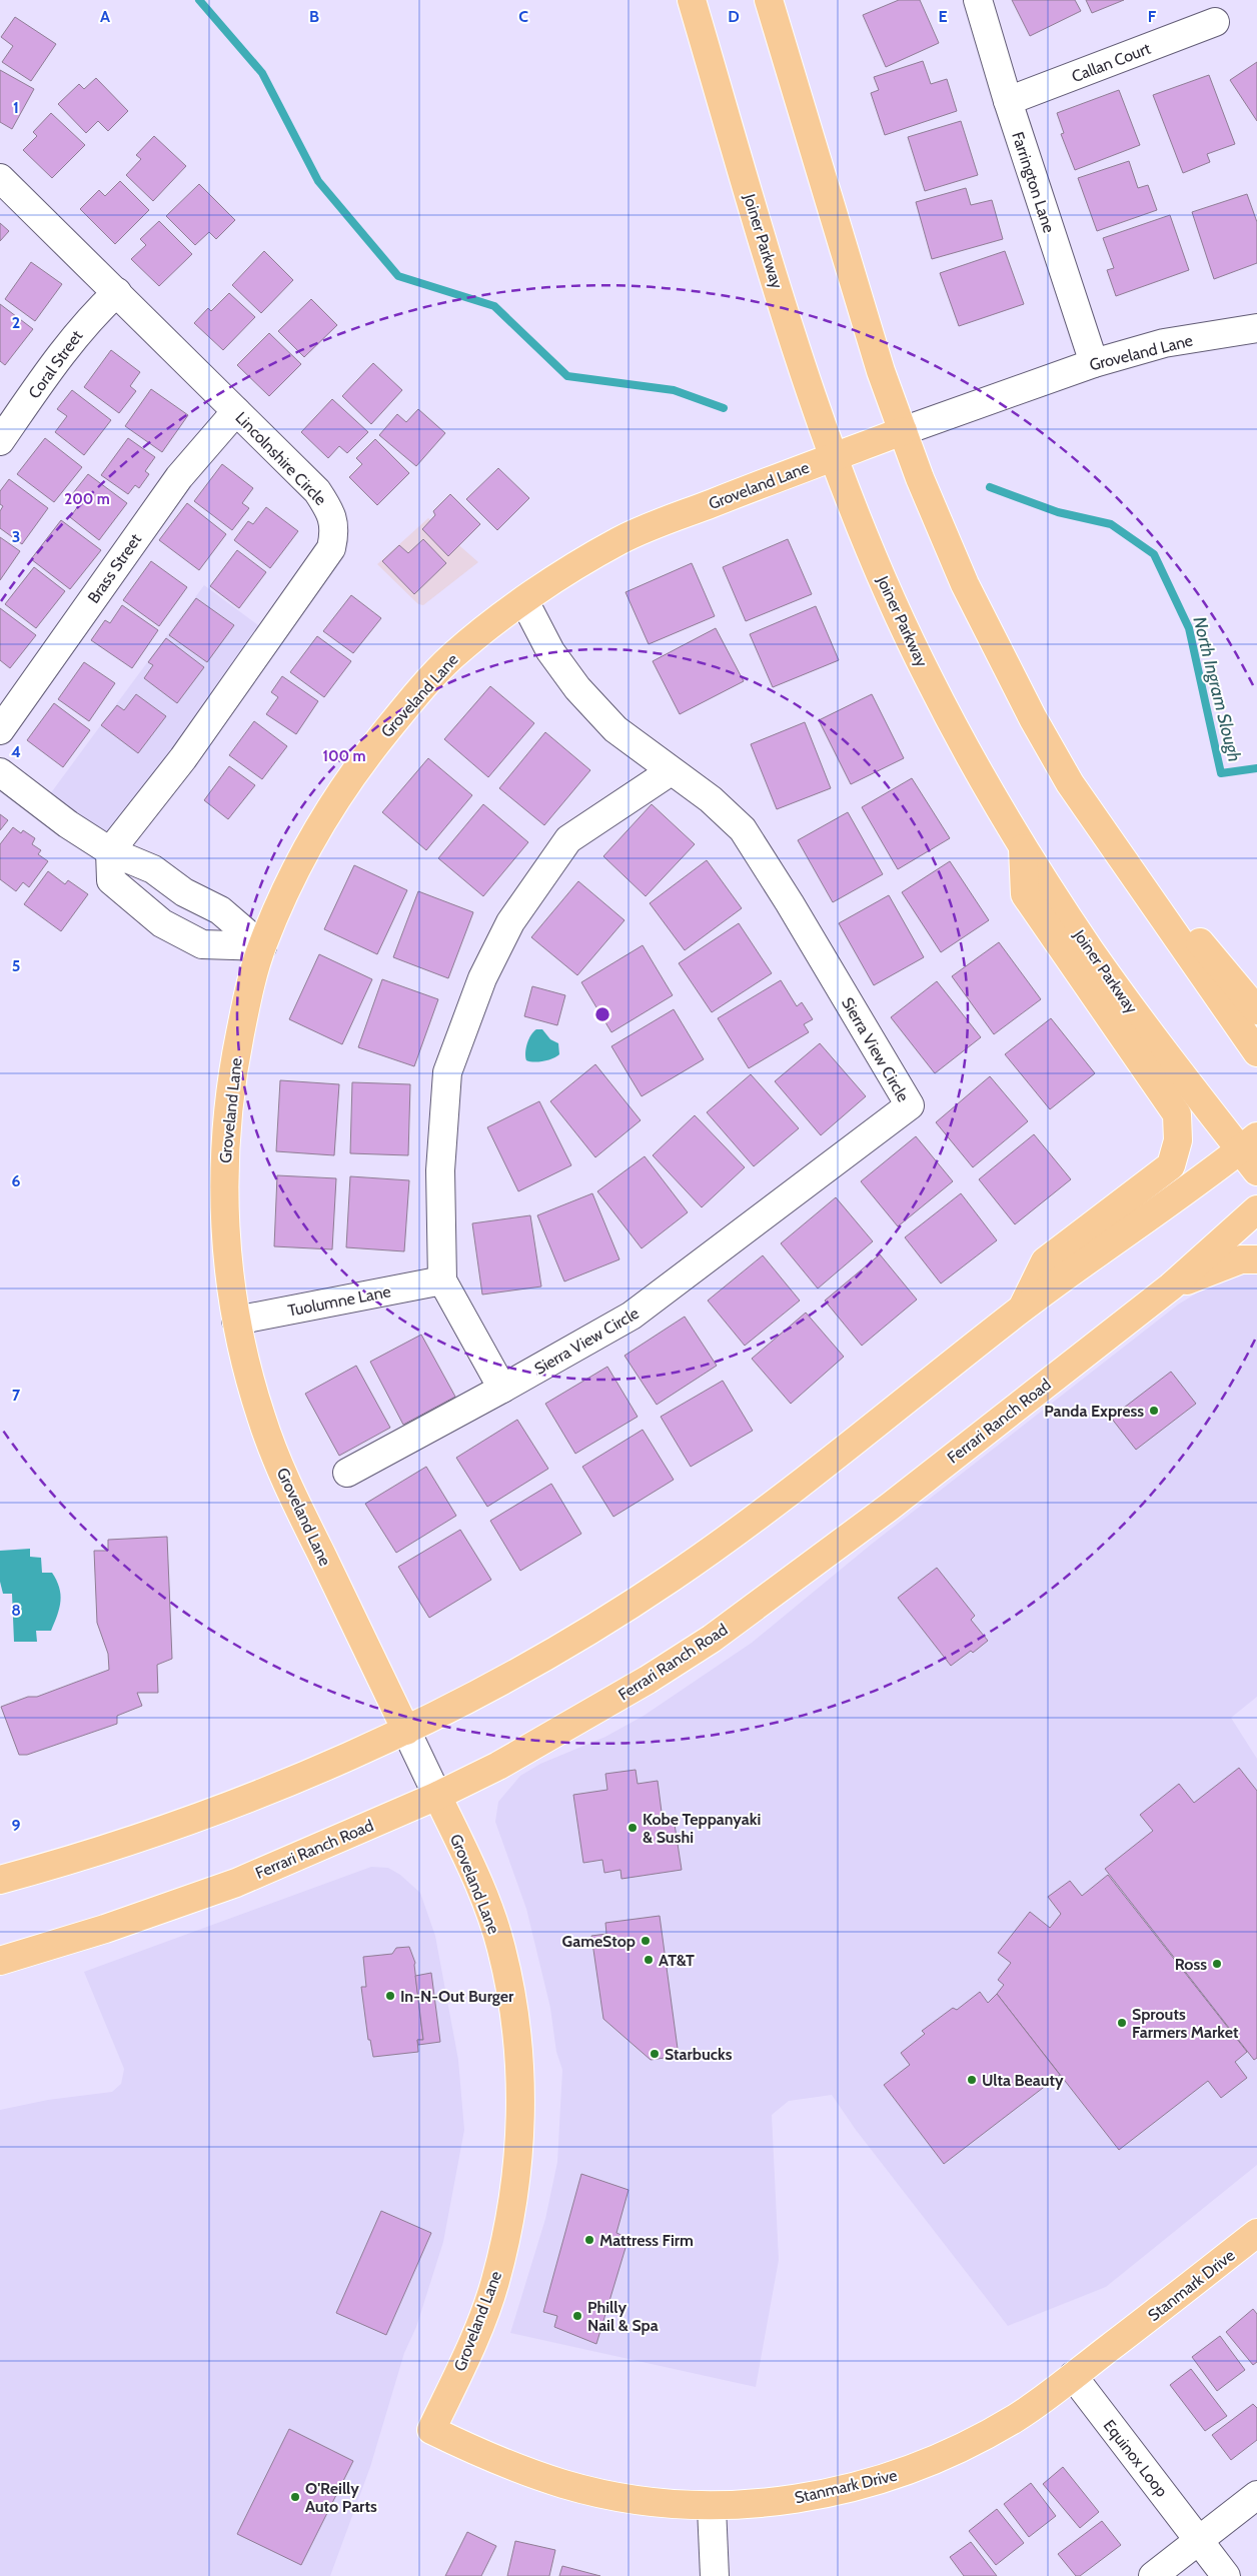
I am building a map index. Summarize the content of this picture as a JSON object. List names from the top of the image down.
{
  "streets": {
    "main road": [
      "Joiner Parkway",
      "Groveland Lane",
      "Ferrari Ranch Road",
      "Stanmark Drive"
    ],
    "street": [
      "Callan Court",
      "Farrington Lane",
      "Coral Street",
      "Lincolnshire Circle",
      "Brass Street",
      "Sierra View Circle",
      "Tuolumne Lane",
      "Equinox Loop"
    ]
  },
  "crossings": [
    ["Callan Court", "Farrington Lane"],
    ["Farrington Lane", "Groveland Lane"],
    ["Joiner Parkway", "Groveland Lane"],
    ["Groveland Lane", "Tuolumne Lane"],
    ["Groveland Lane", "Ferrari Ranch Road"],
    ["Groveland Lane", "Stanmark Drive"],
    ["Coral Street", "Lincolnshire Circle"],
    ["Lincolnshire Circle", "Brass Street"],
    ["Stanmark Drive", "Equinox Loop"]
  ],
  "water": ["North Ingram Slough"],
  "places": [
    "Panda Express",
    "Kobe Teppanyaki & Sushi",
    "GameStop",
    "AT&T",
    "Ross",
    "In-N-Out Burger",
    "Sprouts Farmers Market",
    "Starbucks",
    "Ulta Beauty",
    "Mattress Firm",
    "Philly Nail & Spa",
    "O'Reilly Auto Parts"
  ],
  "grid": {
    "columns": [
      "A",
      "B",
      "C",
      "D",
      "E",
      "F"
    ],
    "rows": [
      "1",
      "2",
      "3",
      "4",
      "5",
      "6",
      "7",
      "8",
      "9"
    ]
  },
  "rings": ["200 m", "100 m"]
}
